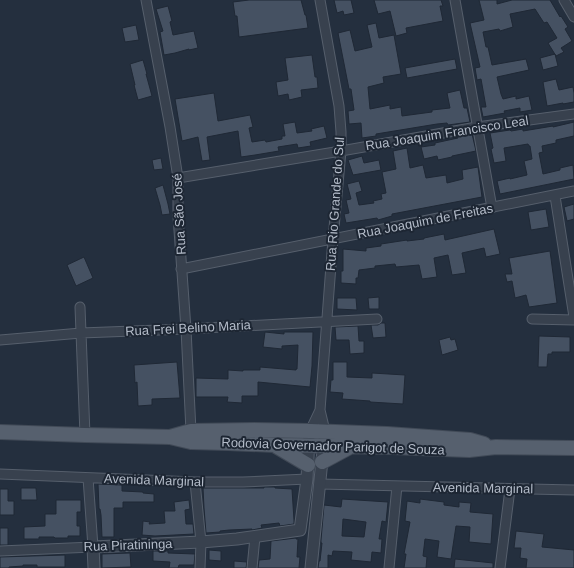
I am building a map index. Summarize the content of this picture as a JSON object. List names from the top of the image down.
{
  "streets": {
    "main road": ["Rodovia Governador Parigot de Souza"],
    "street": [
      "Rua Joaquim Francisco Leal",
      "Rua Rio Grande do Sul",
      "Rua São José",
      "Rua Joaquim de Freitas",
      "Rua Frei Belino Maria",
      "Avenida Marginal",
      "Rua Piratininga"
    ]
  },
  "crossings": [
    ["Rua Joaquim Francisco Leal", "Rua Rio Grande do Sul"],
    ["Rua Joaquim Francisco Leal", "Rua São José"],
    ["Rua Rio Grande do Sul", "Rua Joaquim de Freitas"],
    ["Rua Rio Grande do Sul", "Rua Frei Belino Maria"],
    ["Rua Rio Grande do Sul", "Rodovia Governador Parigot de Souza"],
    ["Rua Rio Grande do Sul", "Avenida Marginal"],
    ["Rua São José", "Rua Joaquim de Freitas"],
    ["Rua São José", "Rua Frei Belino Maria"],
    ["Rua São José", "Rodovia Governador Parigot de Souza"],
    ["Avenida Marginal", "Rua Piratininga"]
  ]
}
